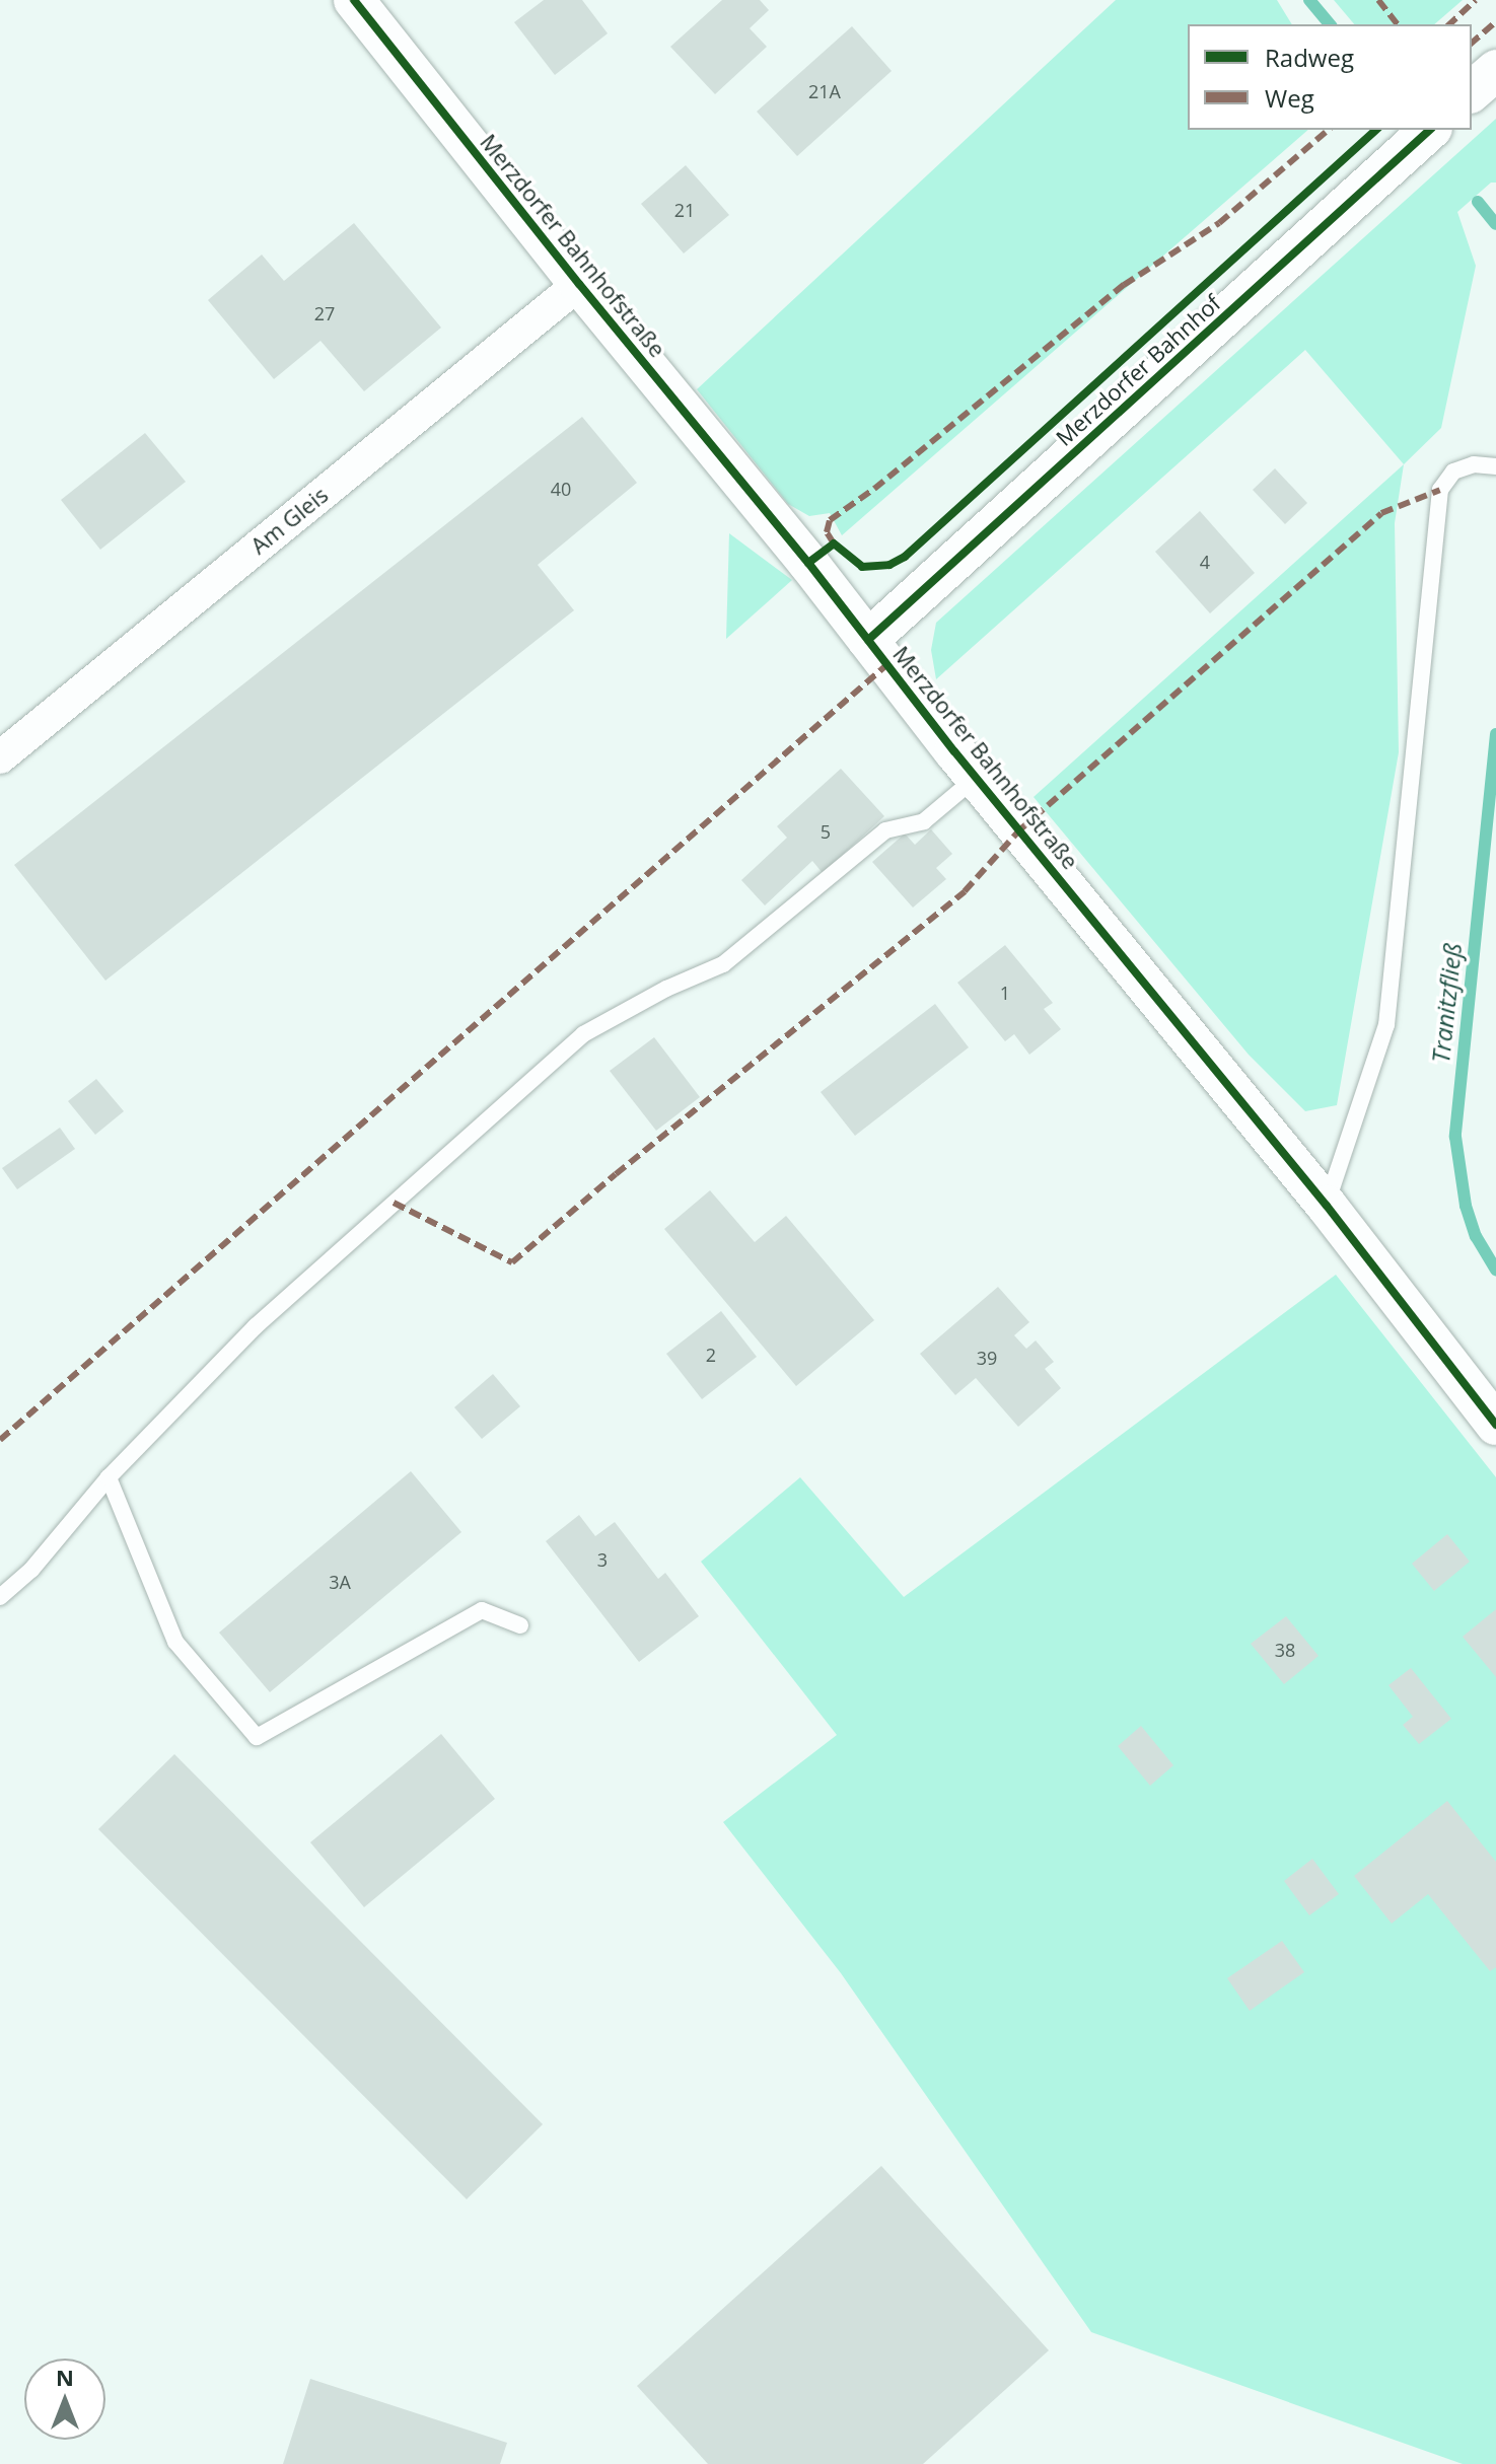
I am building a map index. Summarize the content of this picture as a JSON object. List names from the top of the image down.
{
  "streets": {
    "street": ["Merzdorfer Bahnhofstraße", "Merzdorfer Bahnhof", "Am Gleis"]
  },
  "crossings": [
    ["Merzdorfer Bahnhofstraße", "Merzdorfer Bahnhof"],
    ["Merzdorfer Bahnhofstraße", "Am Gleis"]
  ],
  "water": ["Tranitzfließ"],
  "house_numbers": [
    "21A",
    "21",
    "27",
    "40",
    "4",
    "5",
    "1",
    "2",
    "39",
    "3",
    "3A",
    "38"
  ],
  "legend": ["Radweg", "Weg"],
  "north": "top"
}
